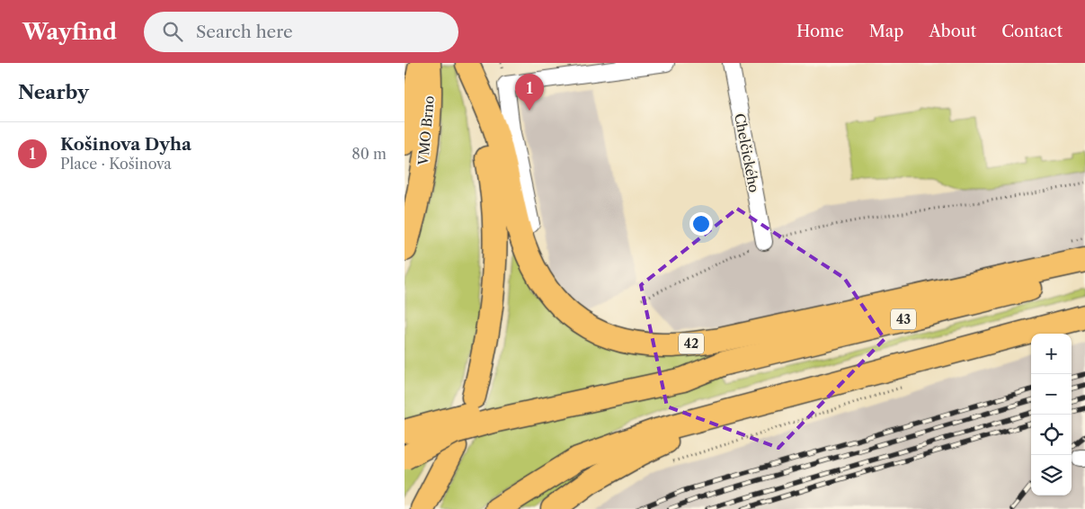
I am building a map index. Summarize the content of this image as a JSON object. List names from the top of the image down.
{
  "streets": {
    "highway": ["VMO Brno", "43", "42"],
    "street": ["Chelčického"]
  },
  "crossings": [
    ["43", "42"]
  ],
  "page": {
    "header": "Wayfind",
    "search": "Search here",
    "nav": [
      "Home",
      "Map",
      "About",
      "Contact"
    ],
    "heading": "Nearby",
    "pins": "1",
    "list": [
      {
        "mark": "1",
        "name": "Košinova Dyha",
        "note": "Place · Košinova",
        "value": "80 m"
      }
    ],
    "map_buttons": ["+", "−"]
  }
}
